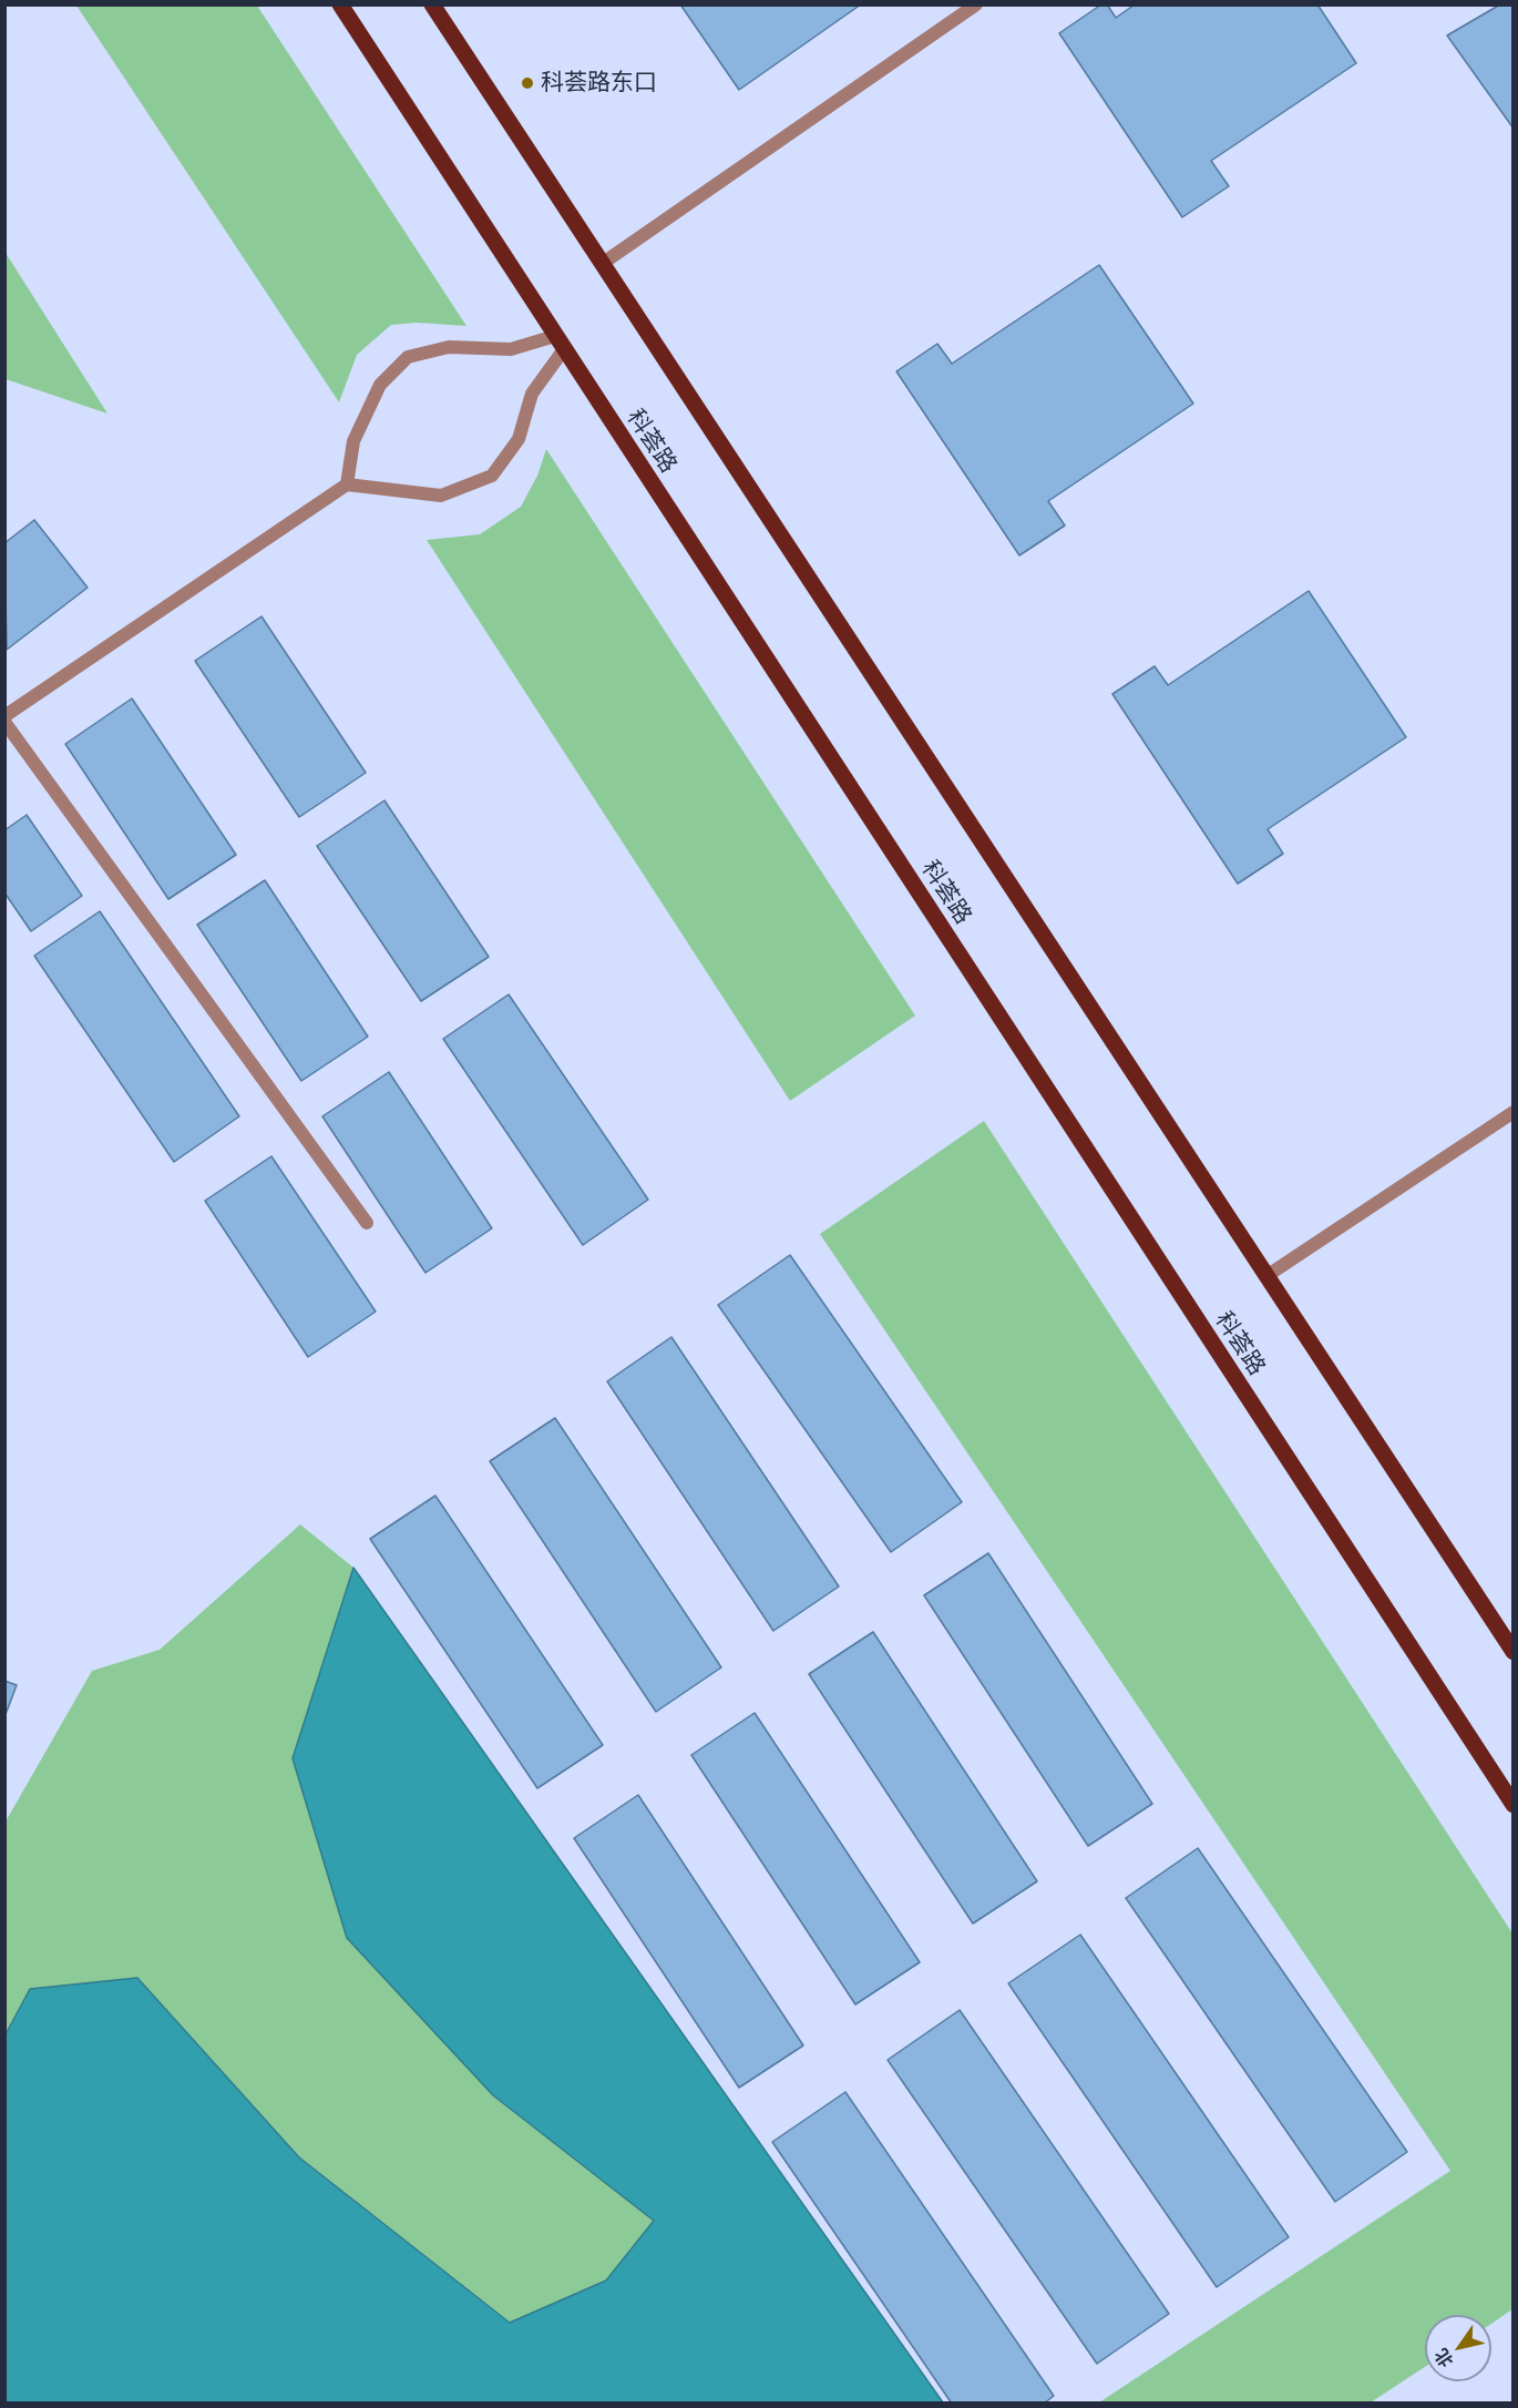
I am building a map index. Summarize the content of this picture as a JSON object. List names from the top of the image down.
{
  "streets": {
    "main road": ["科荟路"]
  },
  "places": ["科荟路东口"],
  "north": "bottom left"
}
